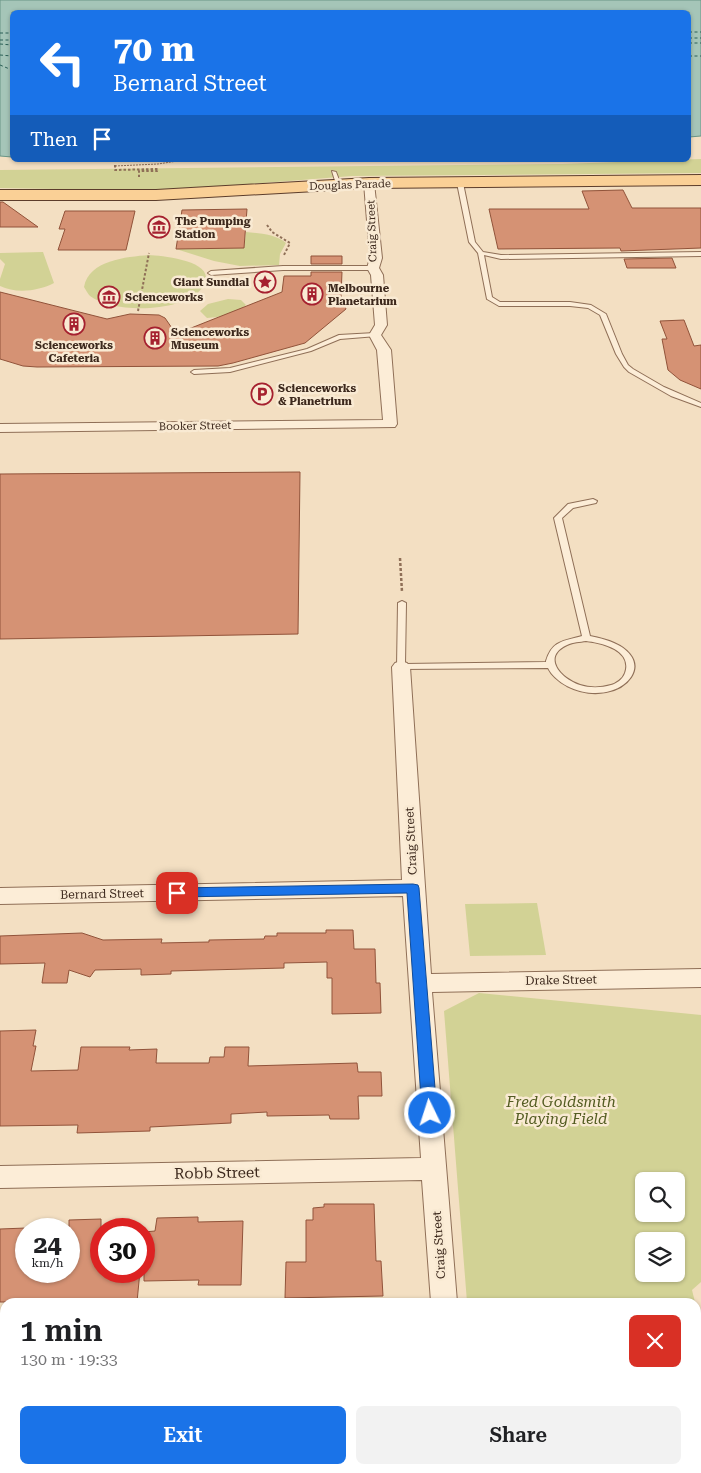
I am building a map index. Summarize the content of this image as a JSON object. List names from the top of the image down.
{
  "streets": {
    "main road": ["Douglas Parade"],
    "street": [
      "Craig Street",
      "Booker Street",
      "Bernard Street",
      "Drake Street",
      "Robb Street"
    ]
  },
  "crossings": [
    ["Douglas Parade", "Craig Street"],
    ["Craig Street", "Bernard Street"],
    ["Craig Street", "Drake Street"],
    ["Craig Street", "Robb Street"]
  ],
  "parks": ["Fred Goldsmith Playing Field"],
  "places": {
    "museum": ["The Pumping Station", "Scienceworks"],
    "place": ["Giant Sundial"],
    "building": ["Melbourne Planetarium", "Scienceworks Cafeteria", "Scienceworks Museum"],
    "parking": ["Scienceworks & Planetrium"]
  },
  "page": {
    "turn": ["70 m", "Bernard Street"],
    "then": "Then",
    "speed": "24 km/h",
    "limit": "30",
    "heading": ["1 min", "130 m · 19:33"],
    "buttons": ["Exit", "Share"]
  }
}
